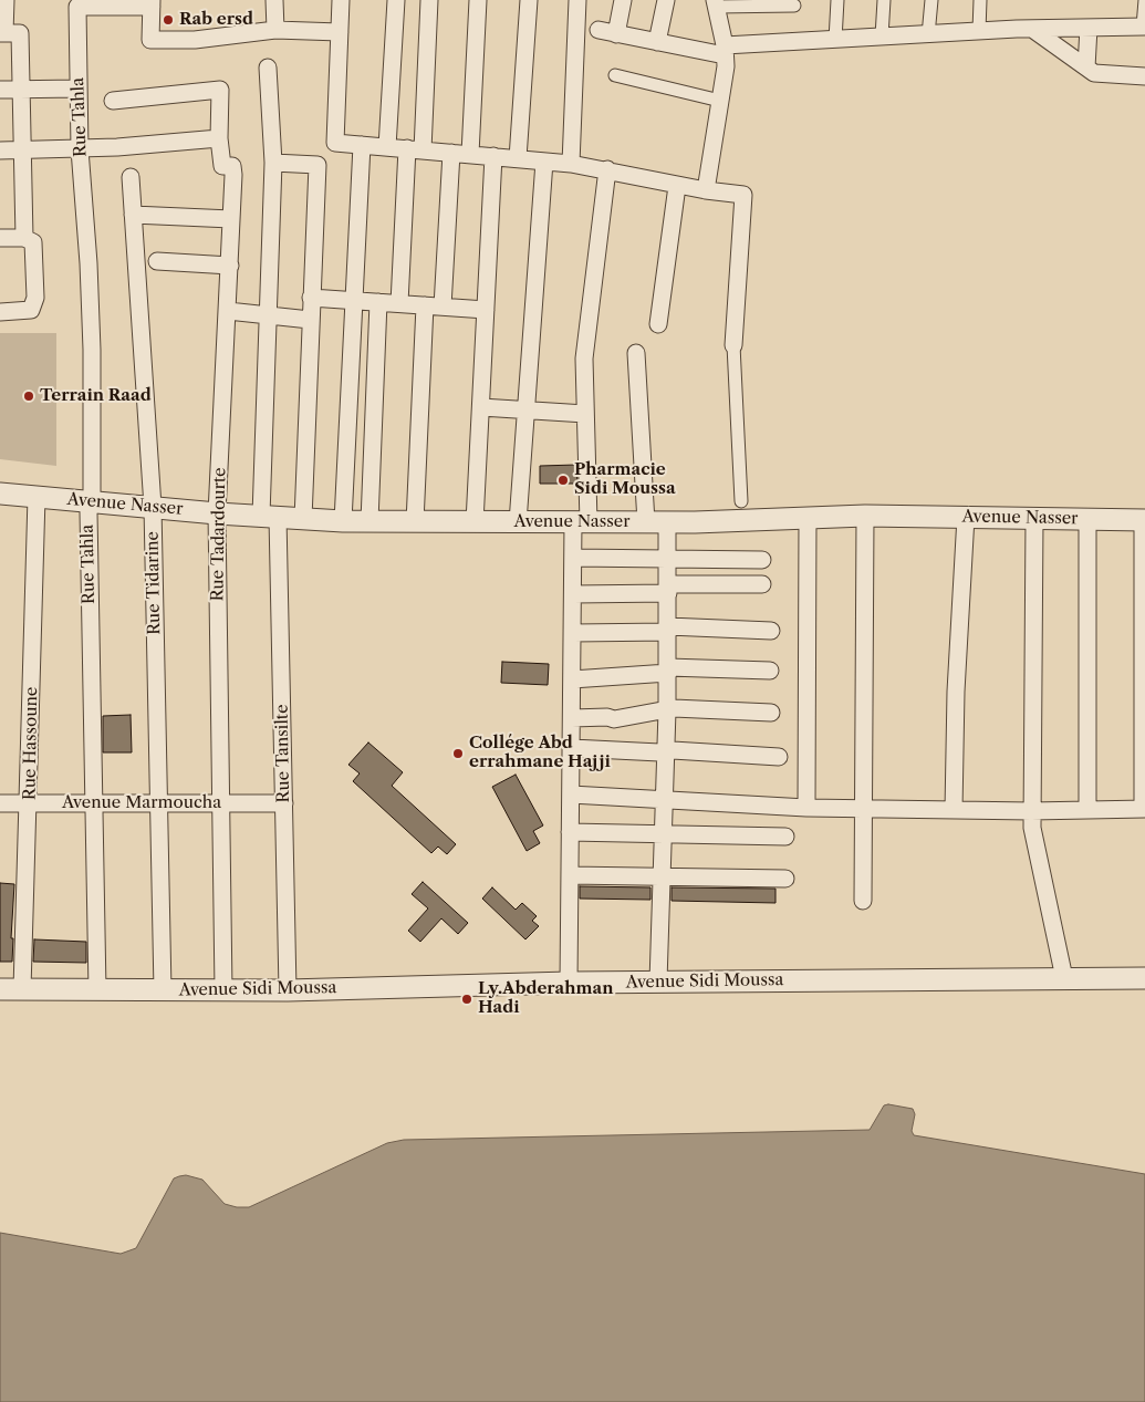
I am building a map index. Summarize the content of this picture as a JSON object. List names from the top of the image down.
{
  "streets": {
    "street": [
      "Rue Tahla",
      "Avenue Nasser",
      "Rue Tadardourte",
      "Rue Tidarine",
      "Rue Hassoune",
      "Rue Tansilte",
      "Avenue Marmoucha",
      "Avenue Sidi Moussa"
    ]
  },
  "crossings": [
    ["Rue Tahla", "Avenue Nasser"],
    ["Rue Tahla", "Avenue Marmoucha"],
    ["Rue Tahla", "Avenue Sidi Moussa"],
    ["Avenue Nasser", "Rue Tadardourte"],
    ["Avenue Nasser", "Rue Tidarine"],
    ["Avenue Nasser", "Rue Hassoune"],
    ["Avenue Nasser", "Rue Tansilte"],
    ["Rue Tadardourte", "Avenue Marmoucha"],
    ["Rue Tadardourte", "Avenue Sidi Moussa"],
    ["Rue Tidarine", "Avenue Marmoucha"],
    ["Rue Tidarine", "Avenue Sidi Moussa"],
    ["Rue Hassoune", "Avenue Marmoucha"],
    ["Rue Hassoune", "Avenue Sidi Moussa"],
    ["Rue Tansilte", "Avenue Marmoucha"],
    ["Rue Tansilte", "Avenue Sidi Moussa"]
  ],
  "places": [
    "Rab ersd",
    "Terrain Raad",
    "Pharmacie Sidi Moussa",
    "Collége Abd errahmane Hajji",
    "Ly.Abderahman Hadi"
  ]
}
